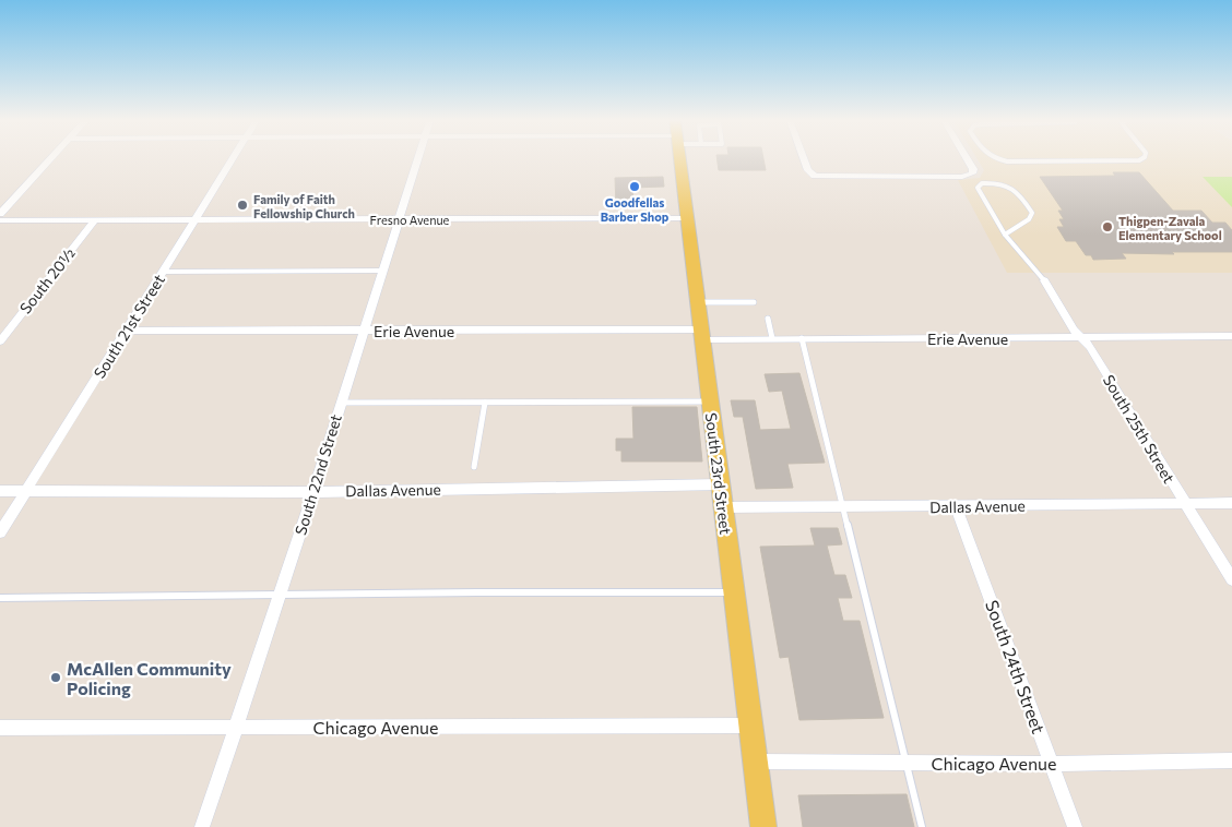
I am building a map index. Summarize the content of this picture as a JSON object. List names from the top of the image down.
{
  "streets": {
    "main road": ["South 23rd Street"],
    "street": [
      "Fresno Avenue",
      "South 20½",
      "South 21st Street",
      "Erie Avenue",
      "South 25th Street",
      "South 22nd Street",
      "Dallas Avenue",
      "South 24th Street",
      "Chicago Avenue"
    ]
  },
  "crossings": [
    ["Fresno Avenue", "South 20½"],
    ["Fresno Avenue", "South 21st Street"],
    ["Fresno Avenue", "South 23rd Street"],
    ["Fresno Avenue", "South 22nd Street"],
    ["South 21st Street", "Erie Avenue"],
    ["South 21st Street", "Dallas Avenue"],
    ["Erie Avenue", "South 25th Street"],
    ["Erie Avenue", "South 23rd Street"],
    ["Erie Avenue", "South 22nd Street"],
    ["South 25th Street", "Dallas Avenue"],
    ["South 23rd Street", "Dallas Avenue"],
    ["South 23rd Street", "Chicago Avenue"],
    ["South 22nd Street", "Dallas Avenue"],
    ["South 22nd Street", "Chicago Avenue"],
    ["Dallas Avenue", "South 24th Street"],
    ["South 24th Street", "Chicago Avenue"]
  ],
  "places": [
    "Goodfellas Barber Shop",
    "Family of Faith Fellowship Church",
    "Thigpen-Zavala Elementary School",
    "McAllen Community Policing"
  ]
}
